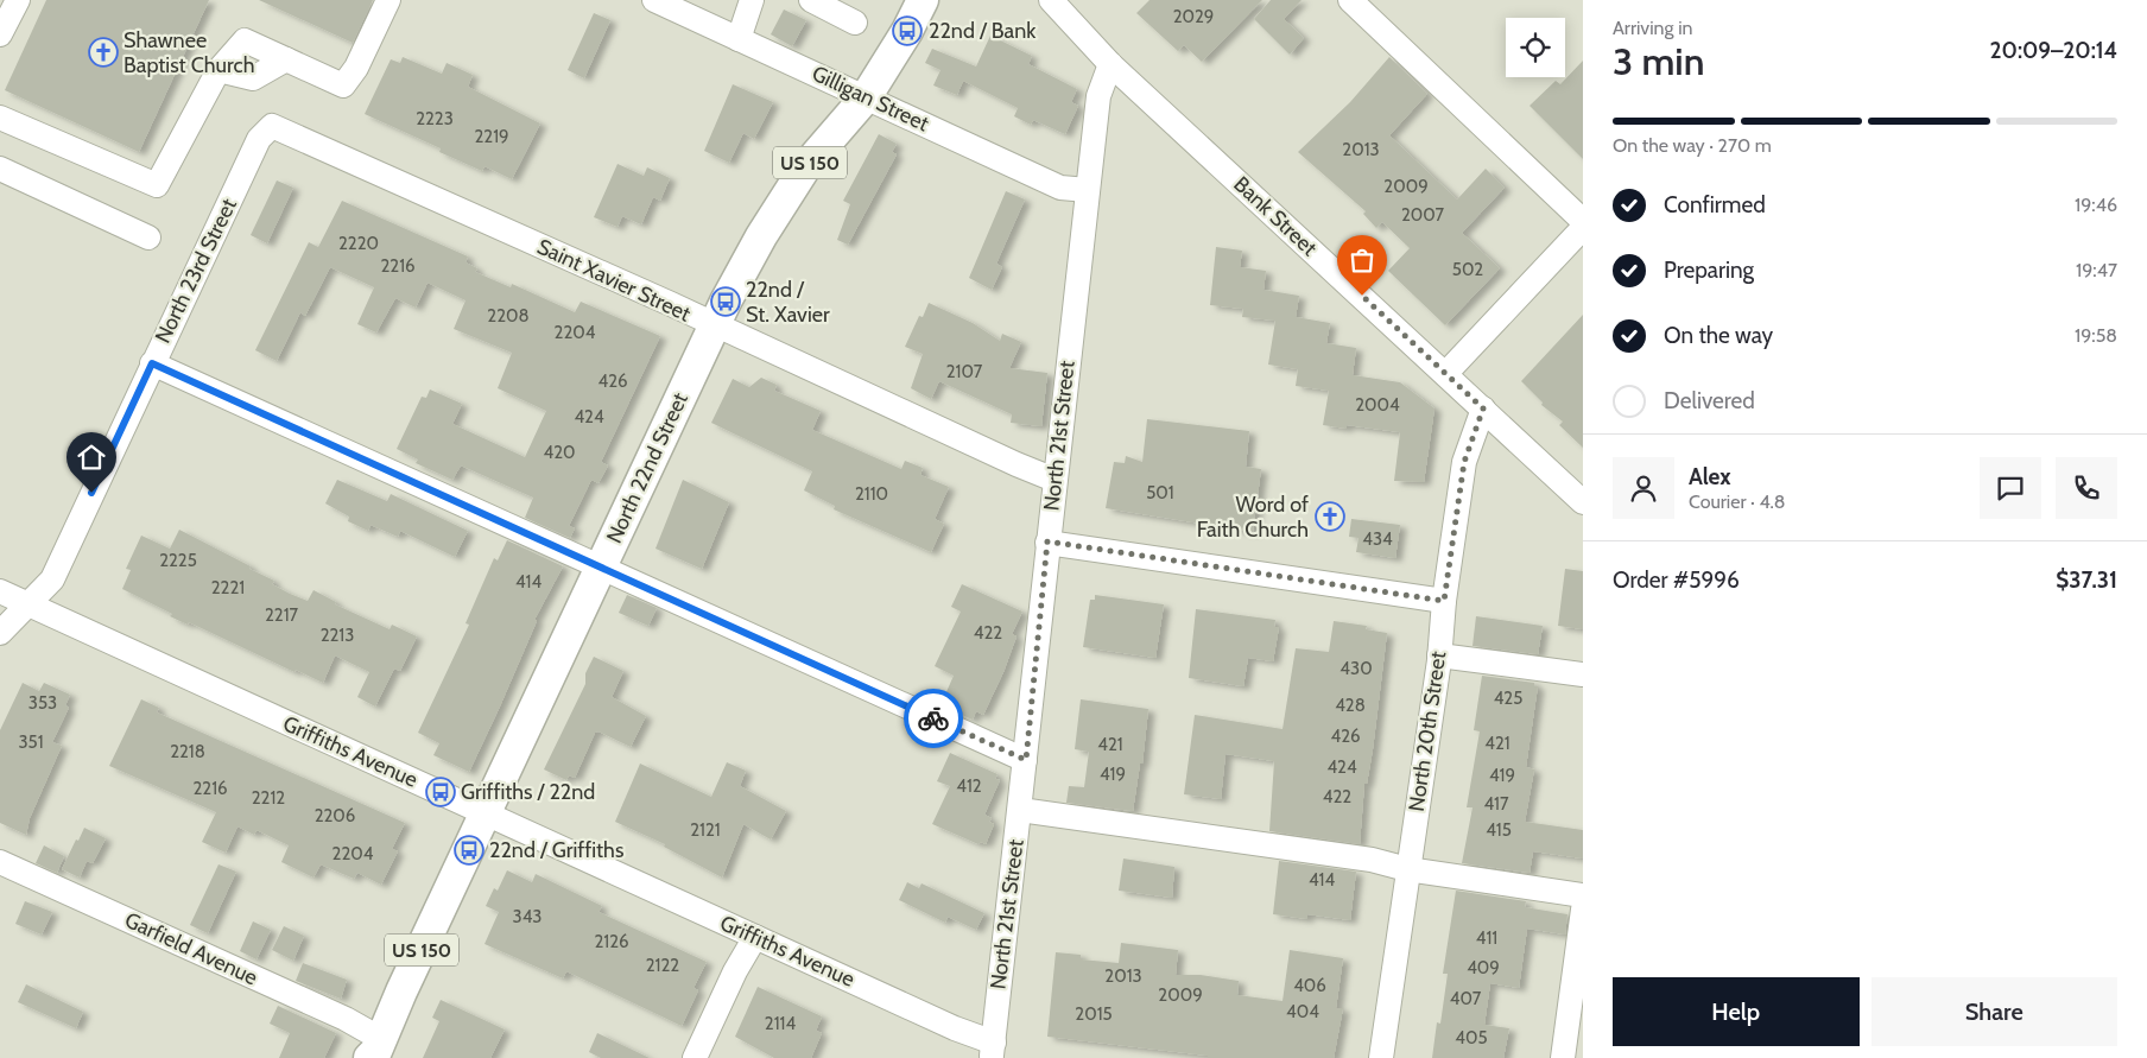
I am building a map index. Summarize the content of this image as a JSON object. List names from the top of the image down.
{
  "streets": {
    "main road": ["US 150", "North 22nd Street"],
    "street": [
      "Gilligan Street",
      "Bank Street",
      "North 23rd Street",
      "Saint Xavier Street",
      "North 21st Street",
      "North 20th Street",
      "Griffiths Avenue",
      "Garfield Avenue"
    ]
  },
  "crossings": [
    ["Gilligan Street", "North 21st Street"],
    ["Gilligan Street", "North 22nd Street"],
    ["Bank Street", "North 21st Street"],
    ["Bank Street", "North 20th Street"],
    ["North 23rd Street", "Saint Xavier Street"],
    ["North 23rd Street", "Griffiths Avenue"],
    ["Saint Xavier Street", "North 21st Street"],
    ["Saint Xavier Street", "North 22nd Street"],
    ["North 21st Street", "Griffiths Avenue"],
    ["North 22nd Street", "Griffiths Avenue"],
    ["North 22nd Street", "Garfield Avenue"]
  ],
  "places": {
    "bus stop": [
      "22nd / Bank",
      "22nd / St. Xavier",
      "Griffiths / 22nd",
      "22nd / Griffiths"
    ],
    "church": ["Shawnee Baptist Church", "Word of Faith Church"]
  },
  "house_numbers": [
    "2029",
    "2223",
    "2219",
    "2013",
    "2009",
    "2007",
    "2220",
    "2216",
    "502",
    "2208",
    "2204",
    "2107",
    "426",
    "2004",
    "424",
    "420",
    "501",
    "2110",
    "434",
    "2225",
    "414",
    "2221",
    "2217",
    "422",
    "2213",
    "430",
    "425",
    "353",
    "428",
    "426",
    "351",
    "421",
    "421",
    "2218",
    "424",
    "419",
    "419",
    "412",
    "2216",
    "422",
    "2212",
    "417",
    "2206",
    "2121",
    "415",
    "2204",
    "414",
    "343",
    "411",
    "2126",
    "2122",
    "409",
    "2013",
    "406",
    "2009",
    "407",
    "404",
    "2015",
    "2114",
    "405"
  ],
  "page": {
    "heading": ["3 min", "Arriving in", "20:09–20:14"],
    "panel": [
      "Alex",
      "Courier · 4.8",
      "Order #5996",
      "$37.31"
    ],
    "bar": "On the way · 270 m",
    "list": [
      ["Confirmed", "19:46"],
      ["Preparing", "19:47"],
      ["On the way", "19:58"],
      "Delivered"
    ],
    "buttons": ["Help", "Share"]
  }
}
